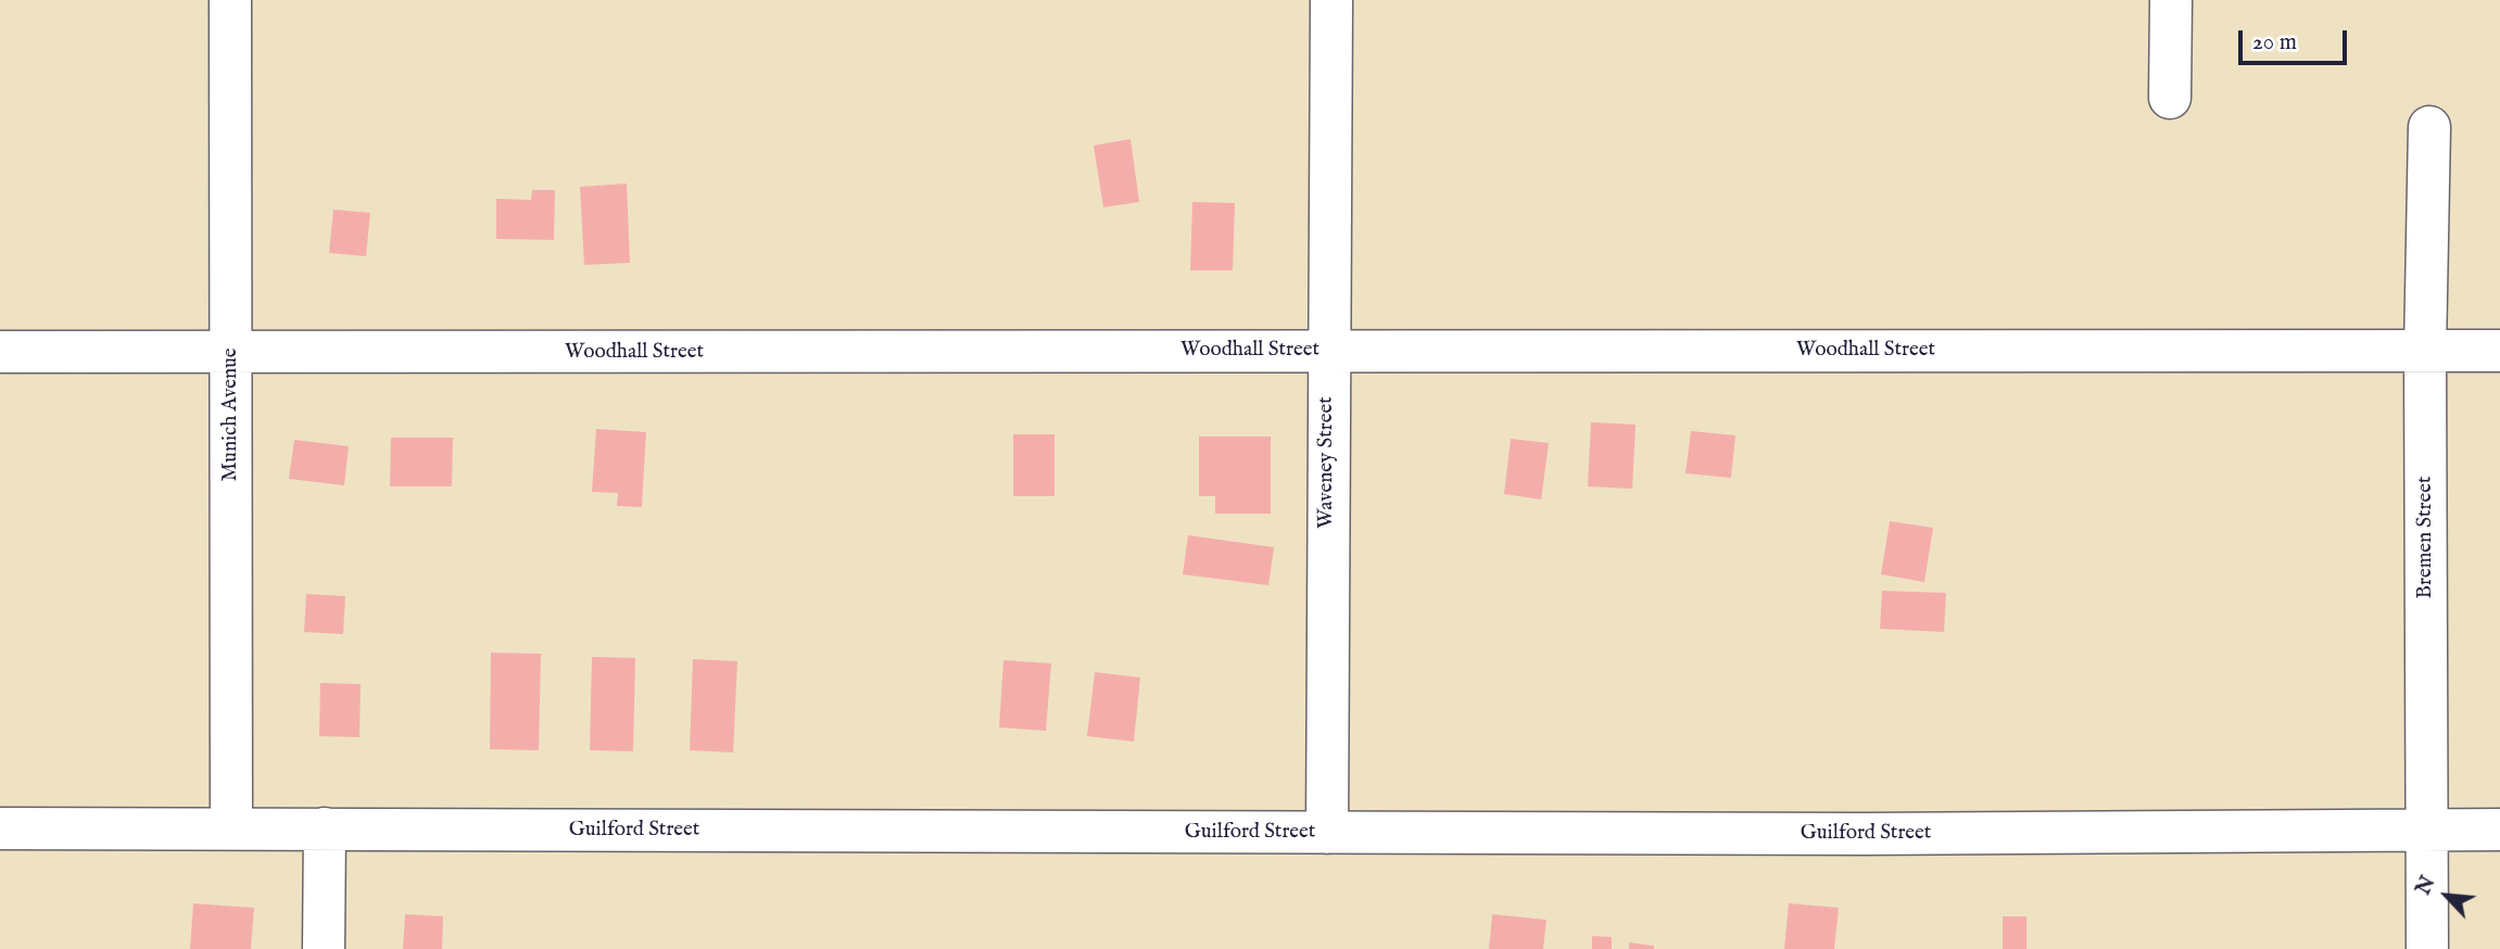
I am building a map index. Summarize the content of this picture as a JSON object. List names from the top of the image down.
{
  "streets": {
    "street": [
      "Woodhall Street",
      "Munich Avenue",
      "Waveney Street",
      "Bremen Street",
      "Guilford Street"
    ]
  },
  "crossings": [
    ["Woodhall Street", "Munich Avenue"],
    ["Woodhall Street", "Waveney Street"],
    ["Woodhall Street", "Bremen Street"],
    ["Munich Avenue", "Guilford Street"],
    ["Waveney Street", "Guilford Street"],
    ["Bremen Street", "Guilford Street"]
  ],
  "scale_bar": "20 m",
  "north": "top left"
}
